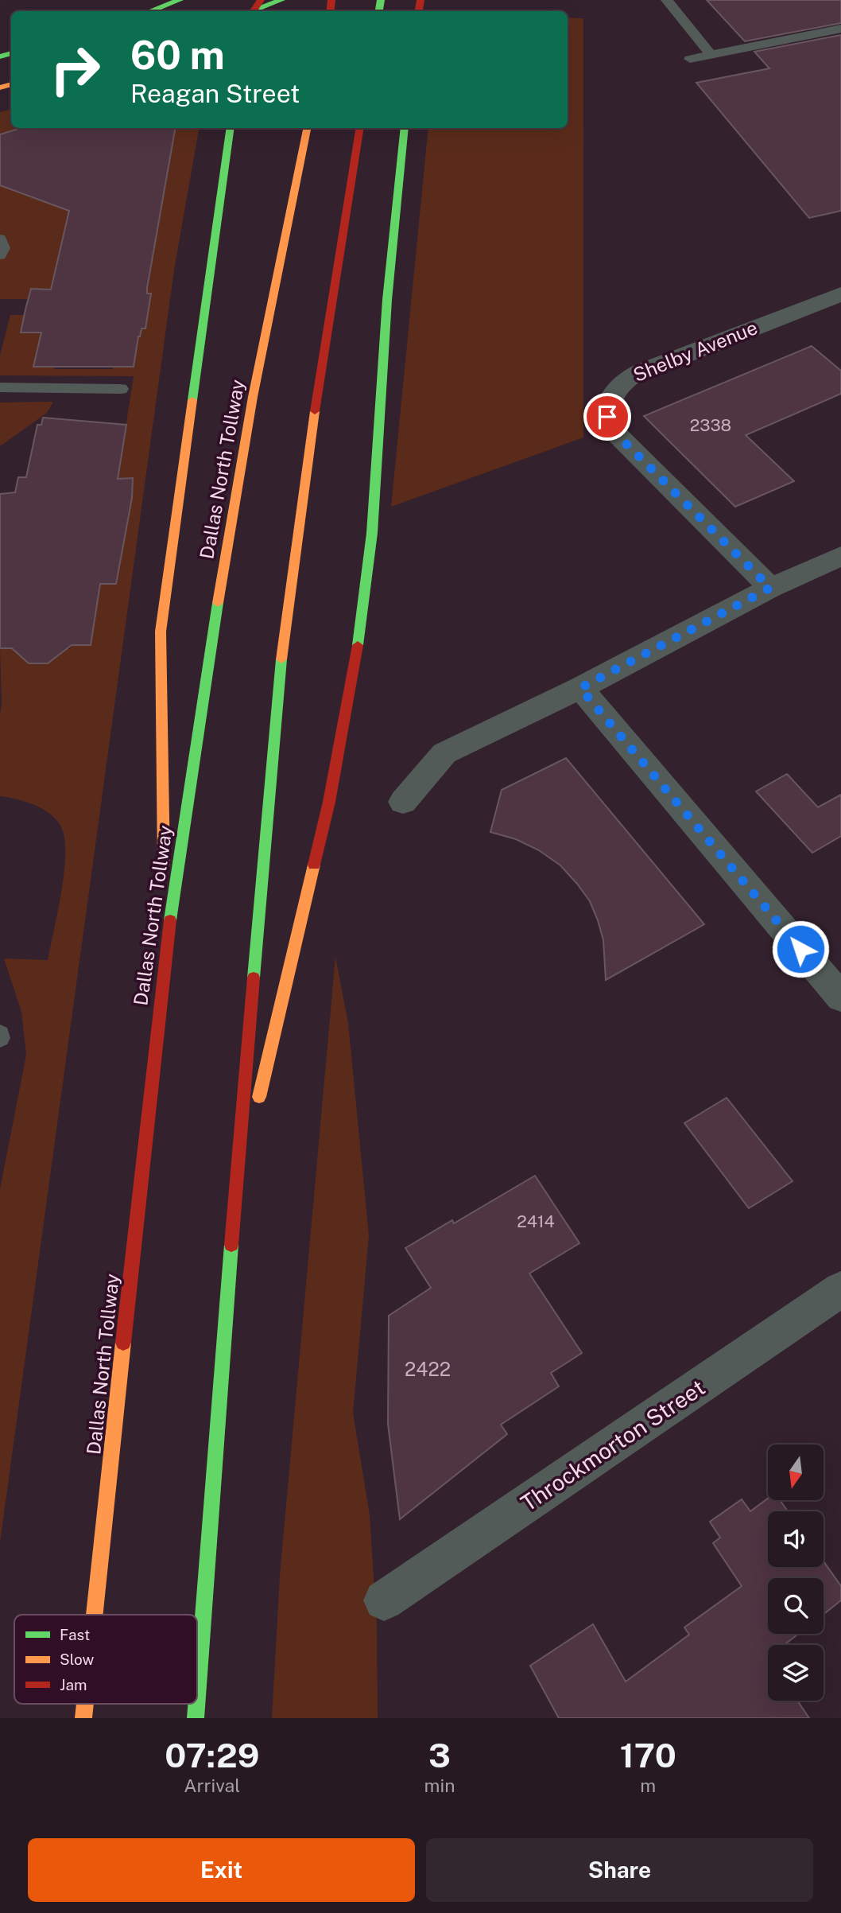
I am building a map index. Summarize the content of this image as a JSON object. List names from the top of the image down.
{
  "streets": {
    "main road": ["Dallas North Tollway"],
    "street": ["Shelby Avenue", "Throckmorton Street"]
  },
  "house_numbers": ["2338", "2414", "2422"],
  "legend": ["Fast", "Slow", "Jam"],
  "north": "bottom",
  "page": {
    "turn": ["60 m", "Reagan Street"],
    "eta": [
      "07:29",
      "Arrival",
      "3",
      "min",
      "170",
      "m"
    ],
    "buttons": ["Exit", "Share"]
  }
}
